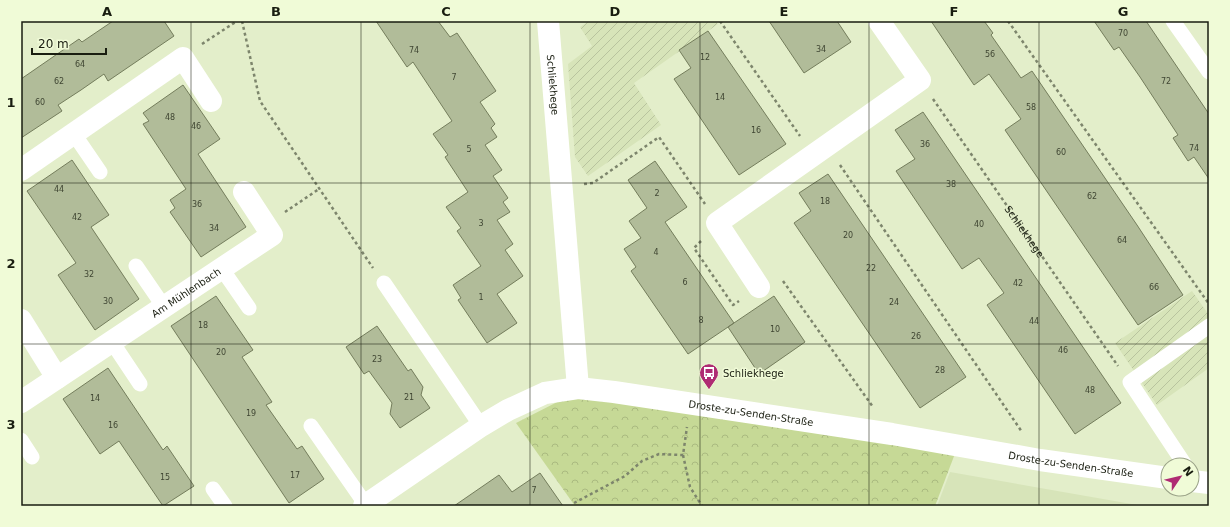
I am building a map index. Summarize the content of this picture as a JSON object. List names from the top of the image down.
{
  "streets": {
    "street": ["Schliekhege", "Am Mühlenbach", "Droste-zu-Senden-Straße"]
  },
  "crossings": [
    ["Schliekhege", "Droste-zu-Senden-Straße"]
  ],
  "places": {
    "bus stop": ["Schliekhege"]
  },
  "house_numbers": [
    "70",
    "34",
    "74",
    "56",
    "12",
    "64",
    "7",
    "62",
    "72",
    "14",
    "60",
    "58",
    "48",
    "46",
    "16",
    "36",
    "74",
    "5",
    "60",
    "38",
    "44",
    "2",
    "62",
    "18",
    "36",
    "42",
    "3",
    "40",
    "34",
    "20",
    "64",
    "4",
    "22",
    "32",
    "6",
    "42",
    "66",
    "1",
    "30",
    "24",
    "8",
    "44",
    "18",
    "10",
    "26",
    "46",
    "20",
    "23",
    "28",
    "48",
    "21",
    "14",
    "19",
    "16",
    "17",
    "15",
    "7"
  ],
  "scale_bar": "20 m",
  "north": "top right",
  "grid": {
    "columns": [
      "A",
      "B",
      "C",
      "D",
      "E",
      "F",
      "G"
    ],
    "rows": ["1", "2", "3"]
  }
}
